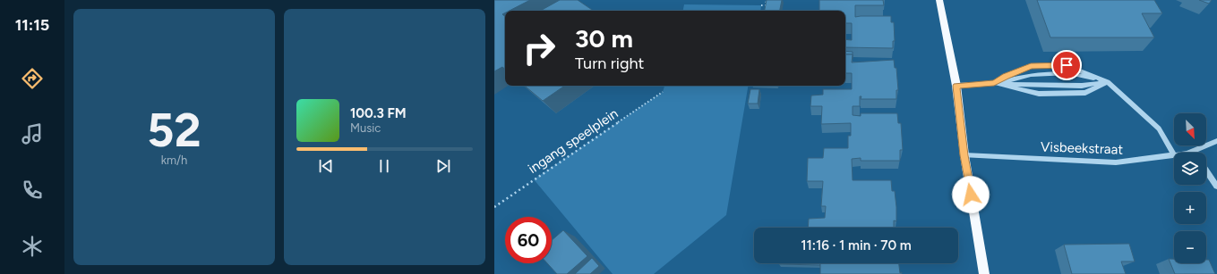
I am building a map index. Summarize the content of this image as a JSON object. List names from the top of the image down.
{
  "streets": {
    "street": ["Visbeekstraat"],
    "path": ["ingang speelplein"]
  },
  "north": "bottom right",
  "page": {
    "tabs": "11:15",
    "tile": ["52", "km/h"],
    "turn": ["30 m", "Turn right"],
    "song": ["100.3 FM", "Music"],
    "map_buttons": ["+", "−"],
    "limit": "60",
    "trip": "11:16 · 1 min · 70 m"
  }
}
